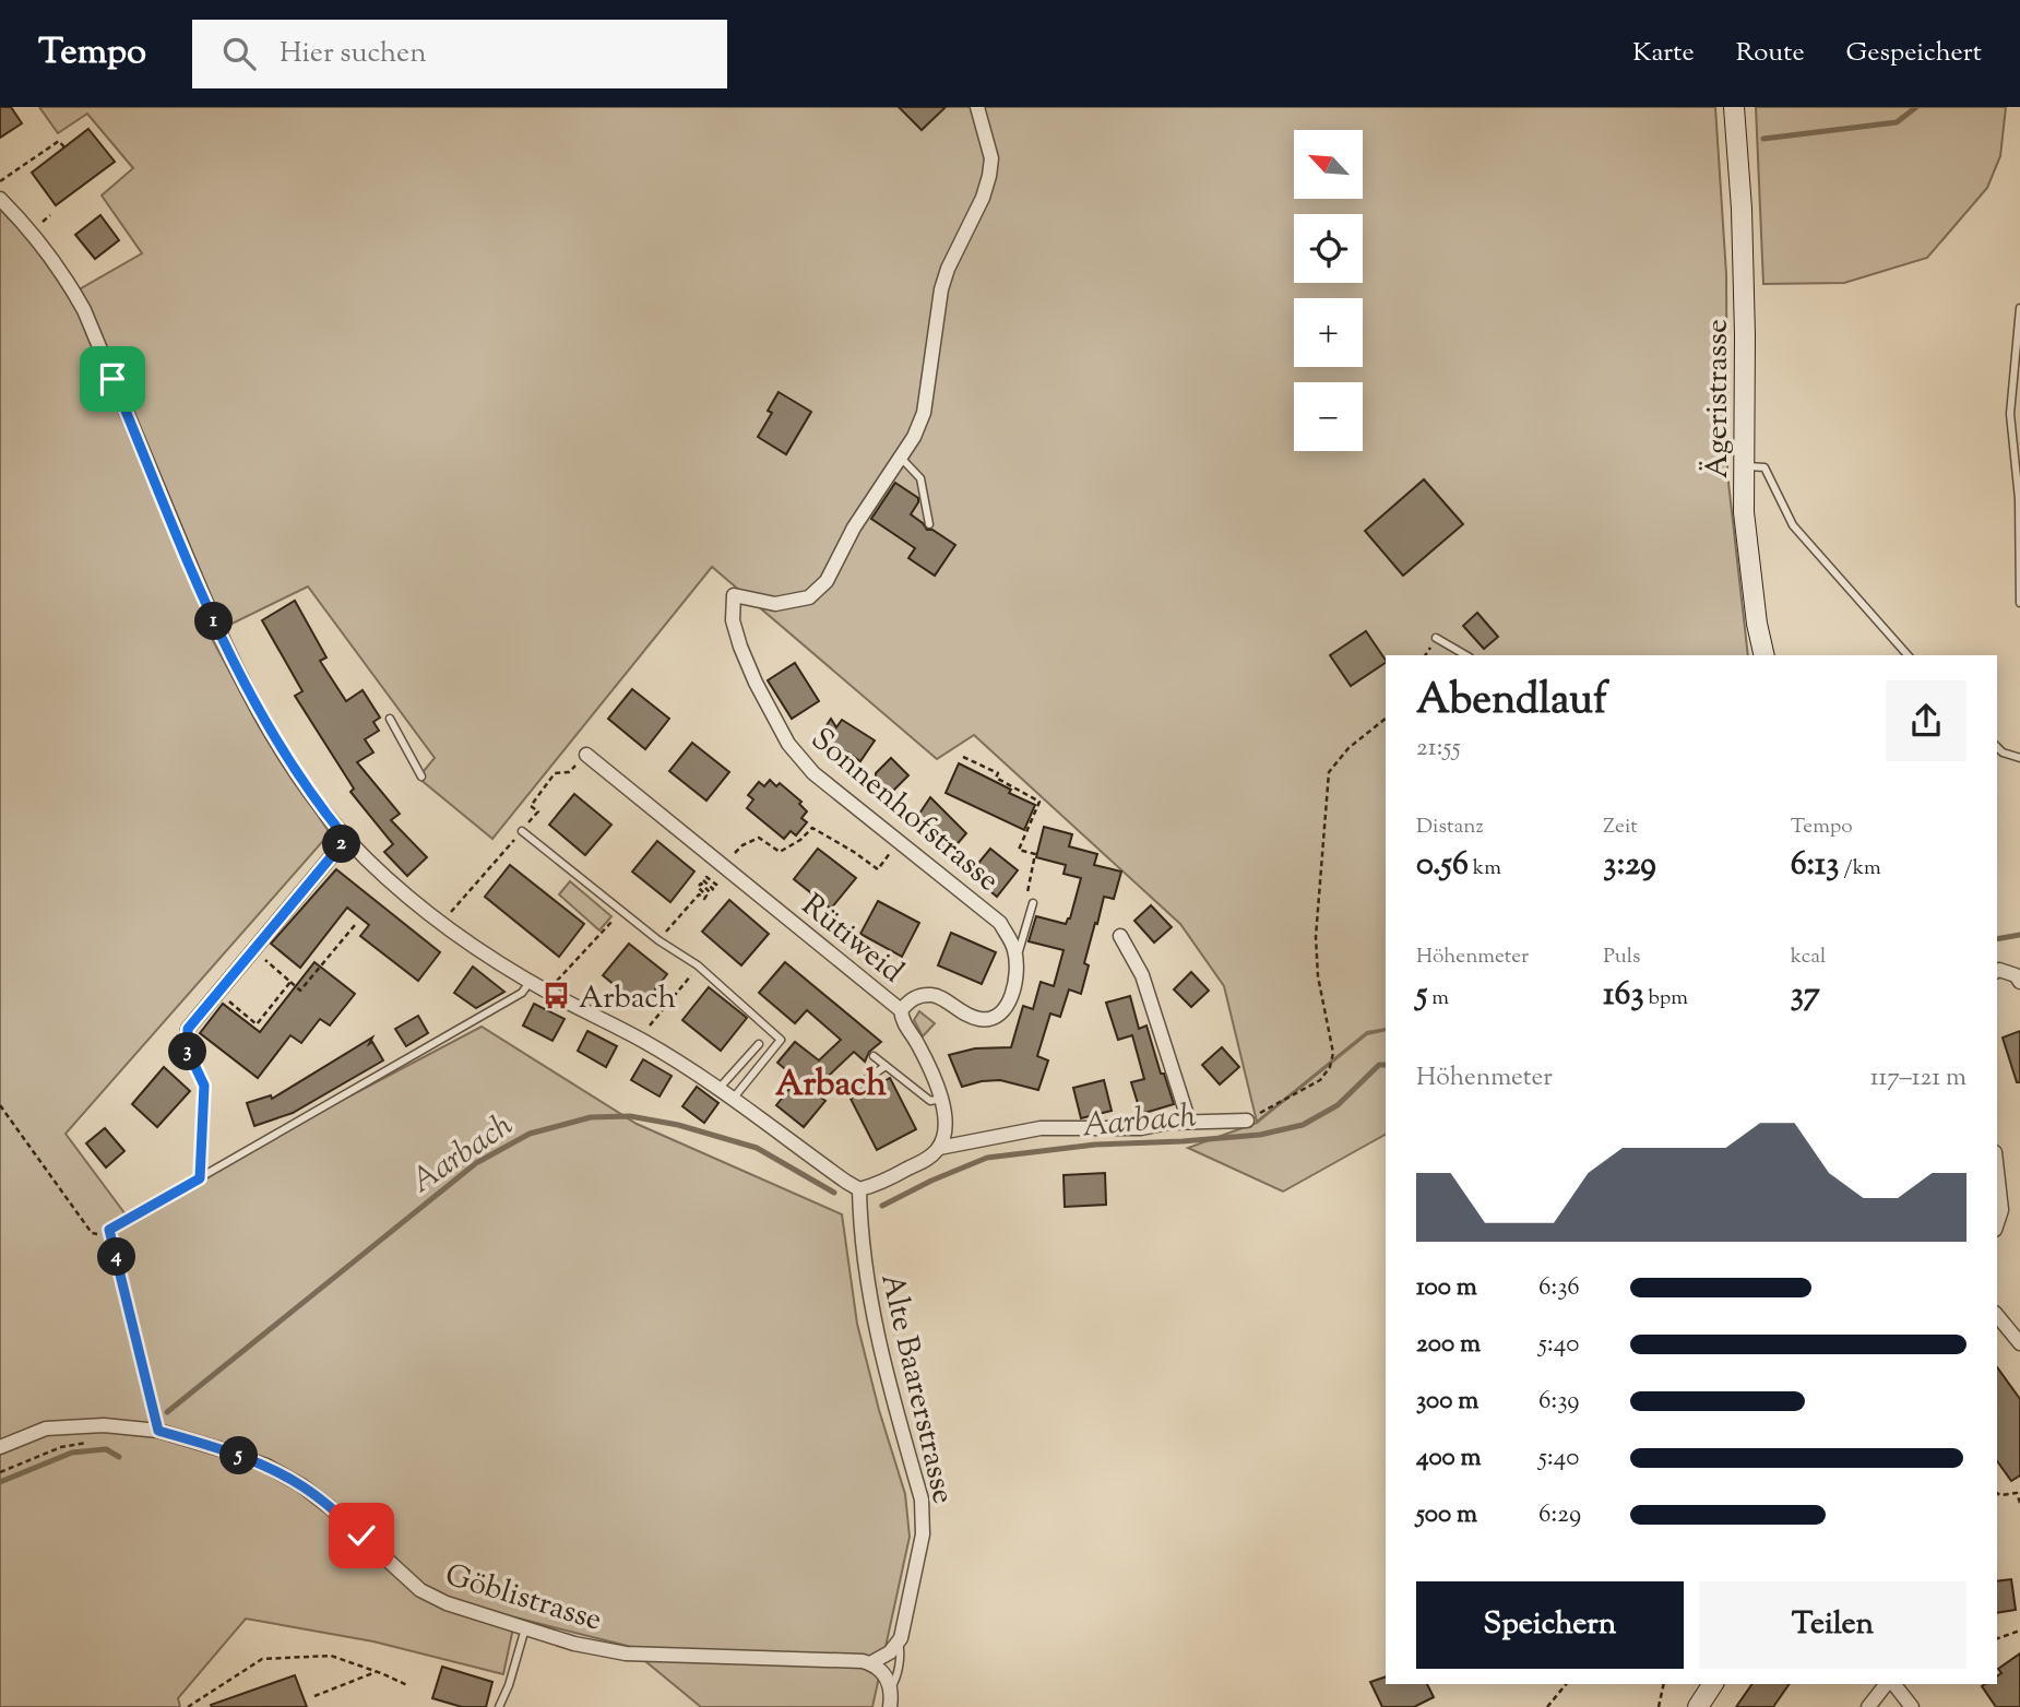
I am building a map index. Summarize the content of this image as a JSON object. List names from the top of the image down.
{
  "streets": {
    "main road": ["Ägeristrasse"],
    "street": [
      "Sonnenhofstrasse",
      "Rütiweid",
      "Alte Baarerstrasse",
      "Göblistrasse"
    ]
  },
  "crossings": [
    ["Sonnenhofstrasse", "Rütiweid"]
  ],
  "districts": ["Arbach"],
  "water": ["Aarbach"],
  "places": {
    "bus stop": ["Arbach"]
  },
  "north": "top left",
  "page": {
    "header": "Tempo",
    "search": "Hier suchen",
    "nav": ["Karte", "Route", "Gespeichert"],
    "map_buttons": ["+", "−"],
    "pins": [
      "1",
      "2",
      "3",
      "4",
      "5"
    ],
    "heading": ["Abendlauf", "21:55"],
    "stats": [
      ["Distanz", "0.56 km"],
      ["Zeit", "3:29"],
      ["Tempo", "6:13 /km"],
      ["Höhenmeter", "5 m"],
      ["Puls", "163 bpm"],
      ["kcal", "37"]
    ],
    "chart": ["Höhenmeter", "117–121 m"],
    "list": [
      {
        "name": "100 m",
        "note": "6:36"
      },
      {
        "name": "200 m",
        "note": "5:40"
      },
      {
        "name": "300 m",
        "note": "6:39"
      },
      {
        "name": "400 m",
        "note": "5:40"
      },
      {
        "name": "500 m",
        "note": "6:29"
      }
    ],
    "buttons": ["Speichern", "Teilen"]
  }
}
